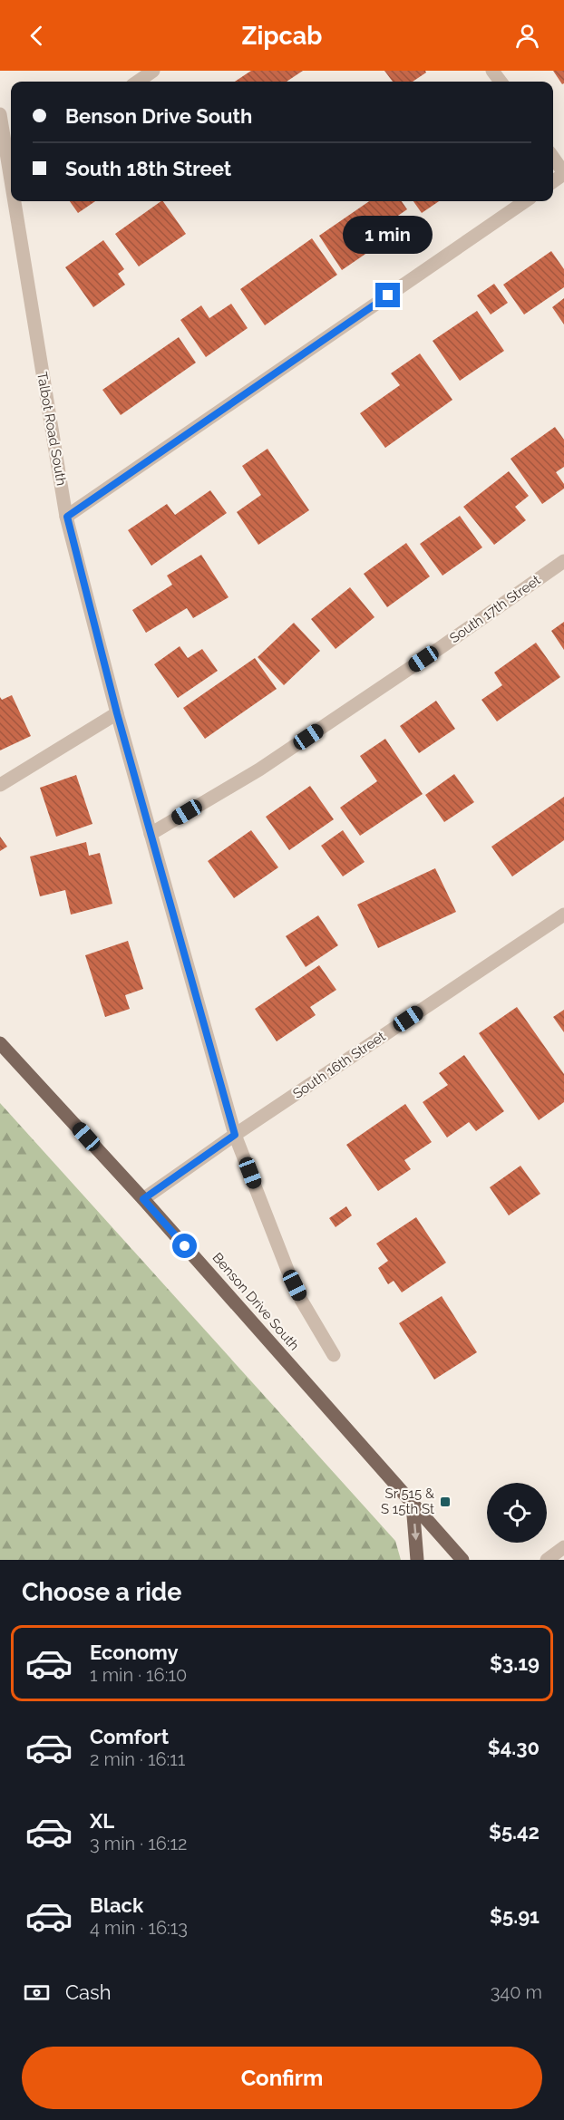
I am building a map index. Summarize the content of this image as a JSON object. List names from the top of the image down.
{
  "streets": {
    "main road": ["Benson Drive South"],
    "street": ["Talbot Road South", "South 17th Street", "South 16th Street"]
  },
  "crossings": [
    ["Talbot Road South", "South 17th Street"],
    ["Talbot Road South", "South 16th Street"],
    ["South 16th Street", "Benson Drive South"]
  ],
  "places": {
    "transit": ["Sr 515 & S 15th St"]
  },
  "page": {
    "header": "Zipcab",
    "banner": ["Benson Drive South", "South 18th Street"],
    "bubble": "1 min",
    "heading": "Choose a ride",
    "list": [
      {
        "name": "Economy",
        "note": "1 min · 16:10",
        "value": "$3.19"
      },
      {
        "name": "Comfort",
        "note": "2 min · 16:11",
        "value": "$4.30"
      },
      {
        "name": "XL",
        "note": "3 min · 16:12",
        "value": "$5.42"
      },
      {
        "name": "Black",
        "note": "4 min · 16:13",
        "value": "$5.91"
      }
    ],
    "pay": ["Cash", "340 m"],
    "buttons": "Confirm"
  }
}
